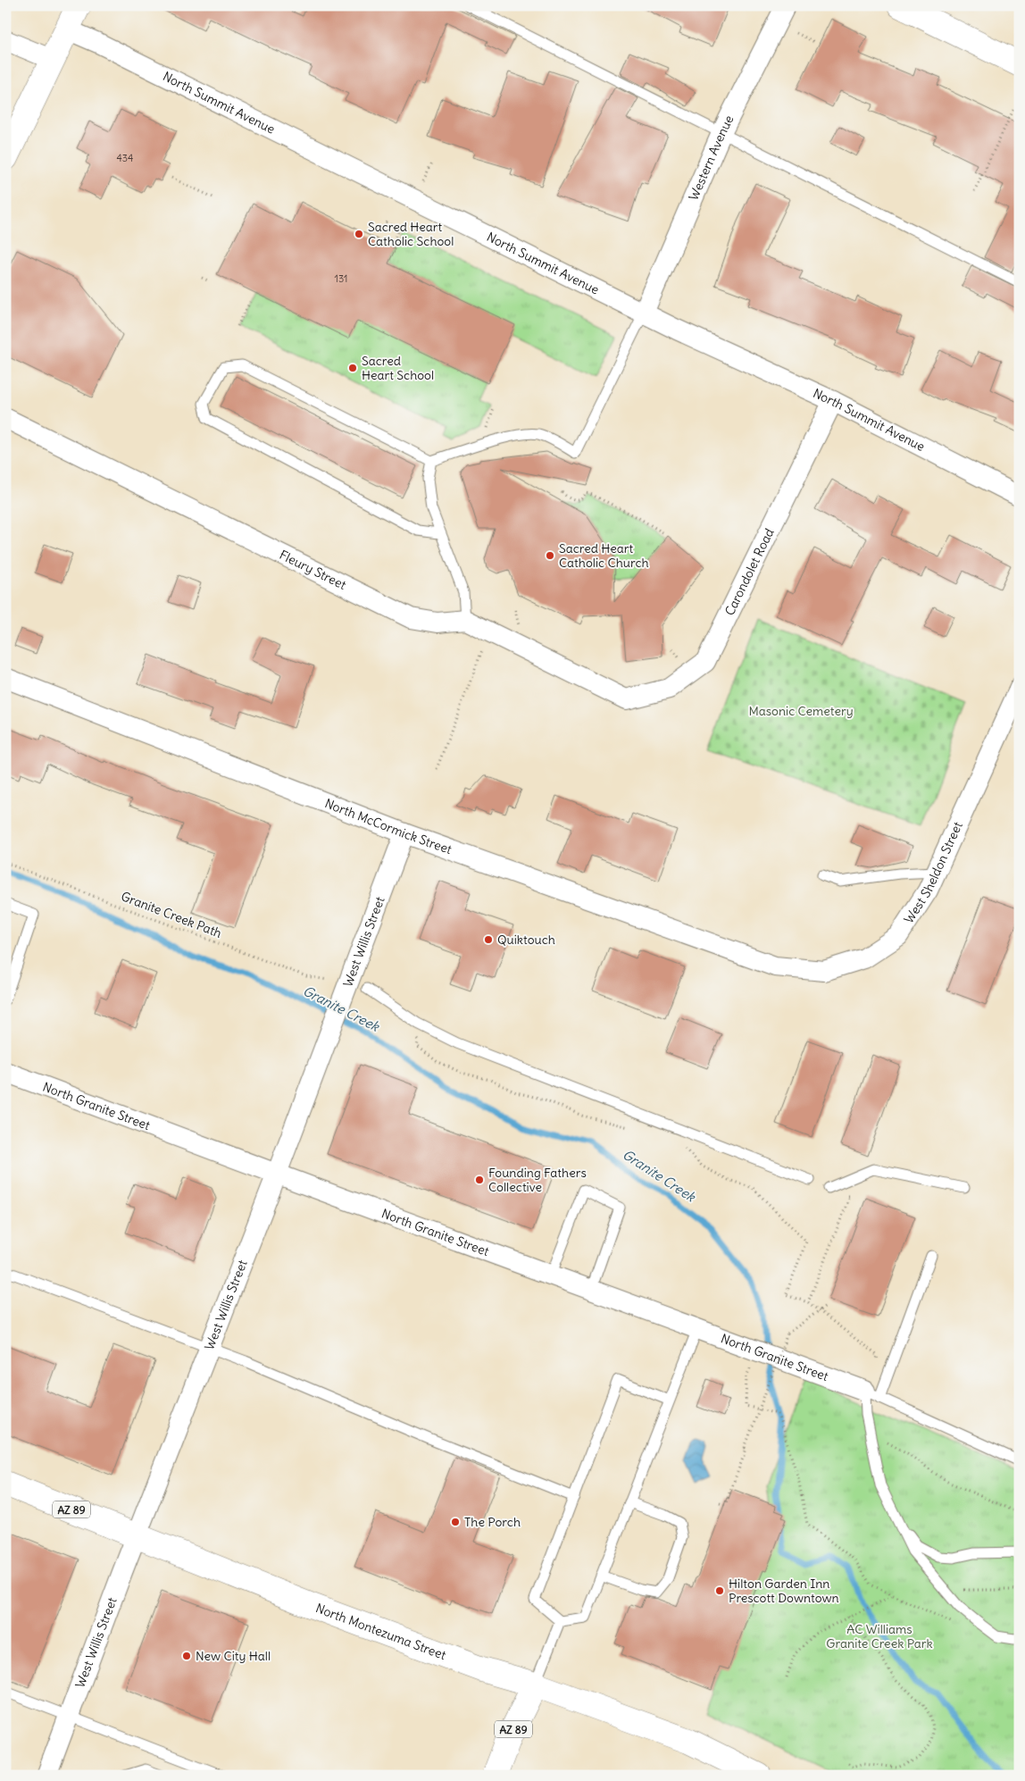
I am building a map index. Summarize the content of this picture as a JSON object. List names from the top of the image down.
{
  "streets": {
    "main road": ["AZ 89", "North Montezuma Street"],
    "street": [
      "North Summit Avenue",
      "Western Avenue",
      "Fleury Street",
      "Carondolet Road",
      "North McCormick Street",
      "West Sheldon Street",
      "West Willis Street",
      "North Granite Street"
    ],
    "path": ["Granite Creek Path"]
  },
  "crossings": [
    ["North Summit Avenue", "Western Avenue"],
    ["North Summit Avenue", "Carondolet Road"],
    ["Fleury Street", "Carondolet Road"],
    ["North McCormick Street", "West Sheldon Street"],
    ["North McCormick Street", "West Willis Street"],
    ["West Willis Street", "North Granite Street"],
    ["West Willis Street", "North Montezuma Street"],
    ["AZ 89", "North Montezuma Street"]
  ],
  "water": ["Granite Creek"],
  "parks": ["Masonic Cemetery", "AC Williams Granite Creek Park"],
  "places": [
    "Sacred Heart Catholic School",
    "Sacred Heart School",
    "Sacred Heart Catholic Church",
    "Quiktouch",
    "Founding Fathers Collective",
    "The Porch",
    "Hilton Garden Inn Prescott Downtown",
    "New City Hall"
  ],
  "house_numbers": ["434", "131"]
}
